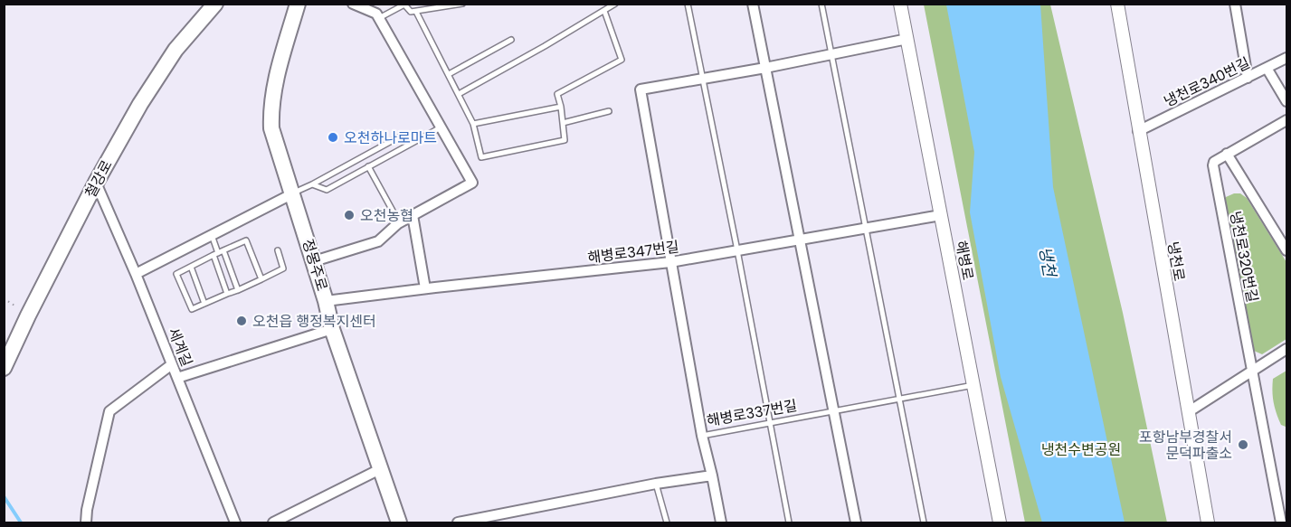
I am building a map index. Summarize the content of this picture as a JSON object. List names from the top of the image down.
{
  "streets": {
    "main road": [
      "철강로",
      "해병로",
      "냉천로",
      "정몽주로"
    ],
    "street": [
      "냉천로340번길",
      "해병로347번길",
      "냉천로320번길",
      "세계길",
      "해병로337번길"
    ]
  },
  "crossings": [
    ["냉천로340번길", "냉천로"],
    ["철강로", "세계길"],
    ["해병로347번길", "해병로"],
    ["해병로347번길", "정몽주로"],
    ["해병로", "해병로337번길"]
  ],
  "water": ["냉천"],
  "parks": ["냉천수변공원"],
  "places": [
    "오천하나로마트",
    "오천농협",
    "오천읍 행정복지센터",
    "포항남부경찰서 문덕파출소"
  ]
}
